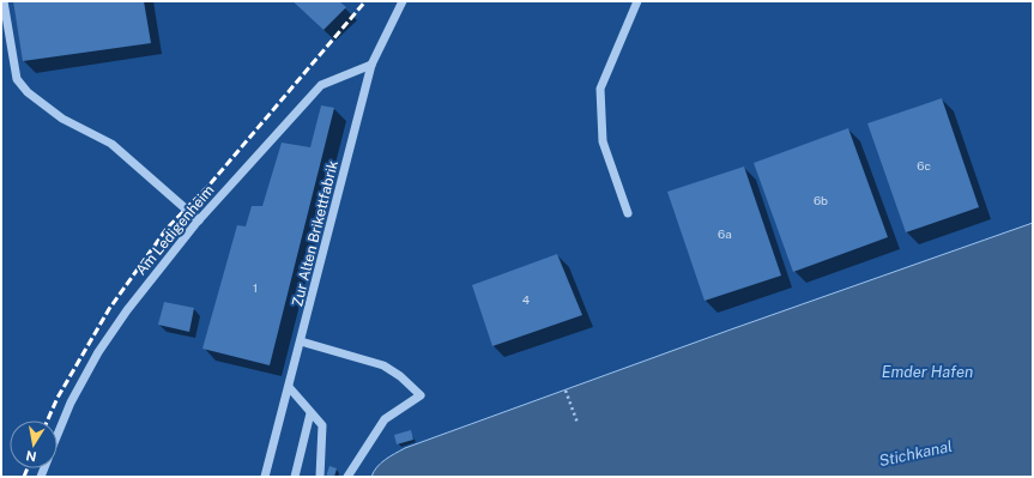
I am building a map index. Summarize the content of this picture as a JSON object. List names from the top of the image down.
{
  "streets": {
    "street": ["Am Ledigenheim", "Zur Alten Brikettfabrik"]
  },
  "crossings": [
    ["Am Ledigenheim", "Zur Alten Brikettfabrik"]
  ],
  "water": ["Emder Hafen", "Stichkanal"],
  "house_numbers": [
    "6c",
    "6b",
    "6a",
    "1",
    "4"
  ],
  "north": "bottom"
}
